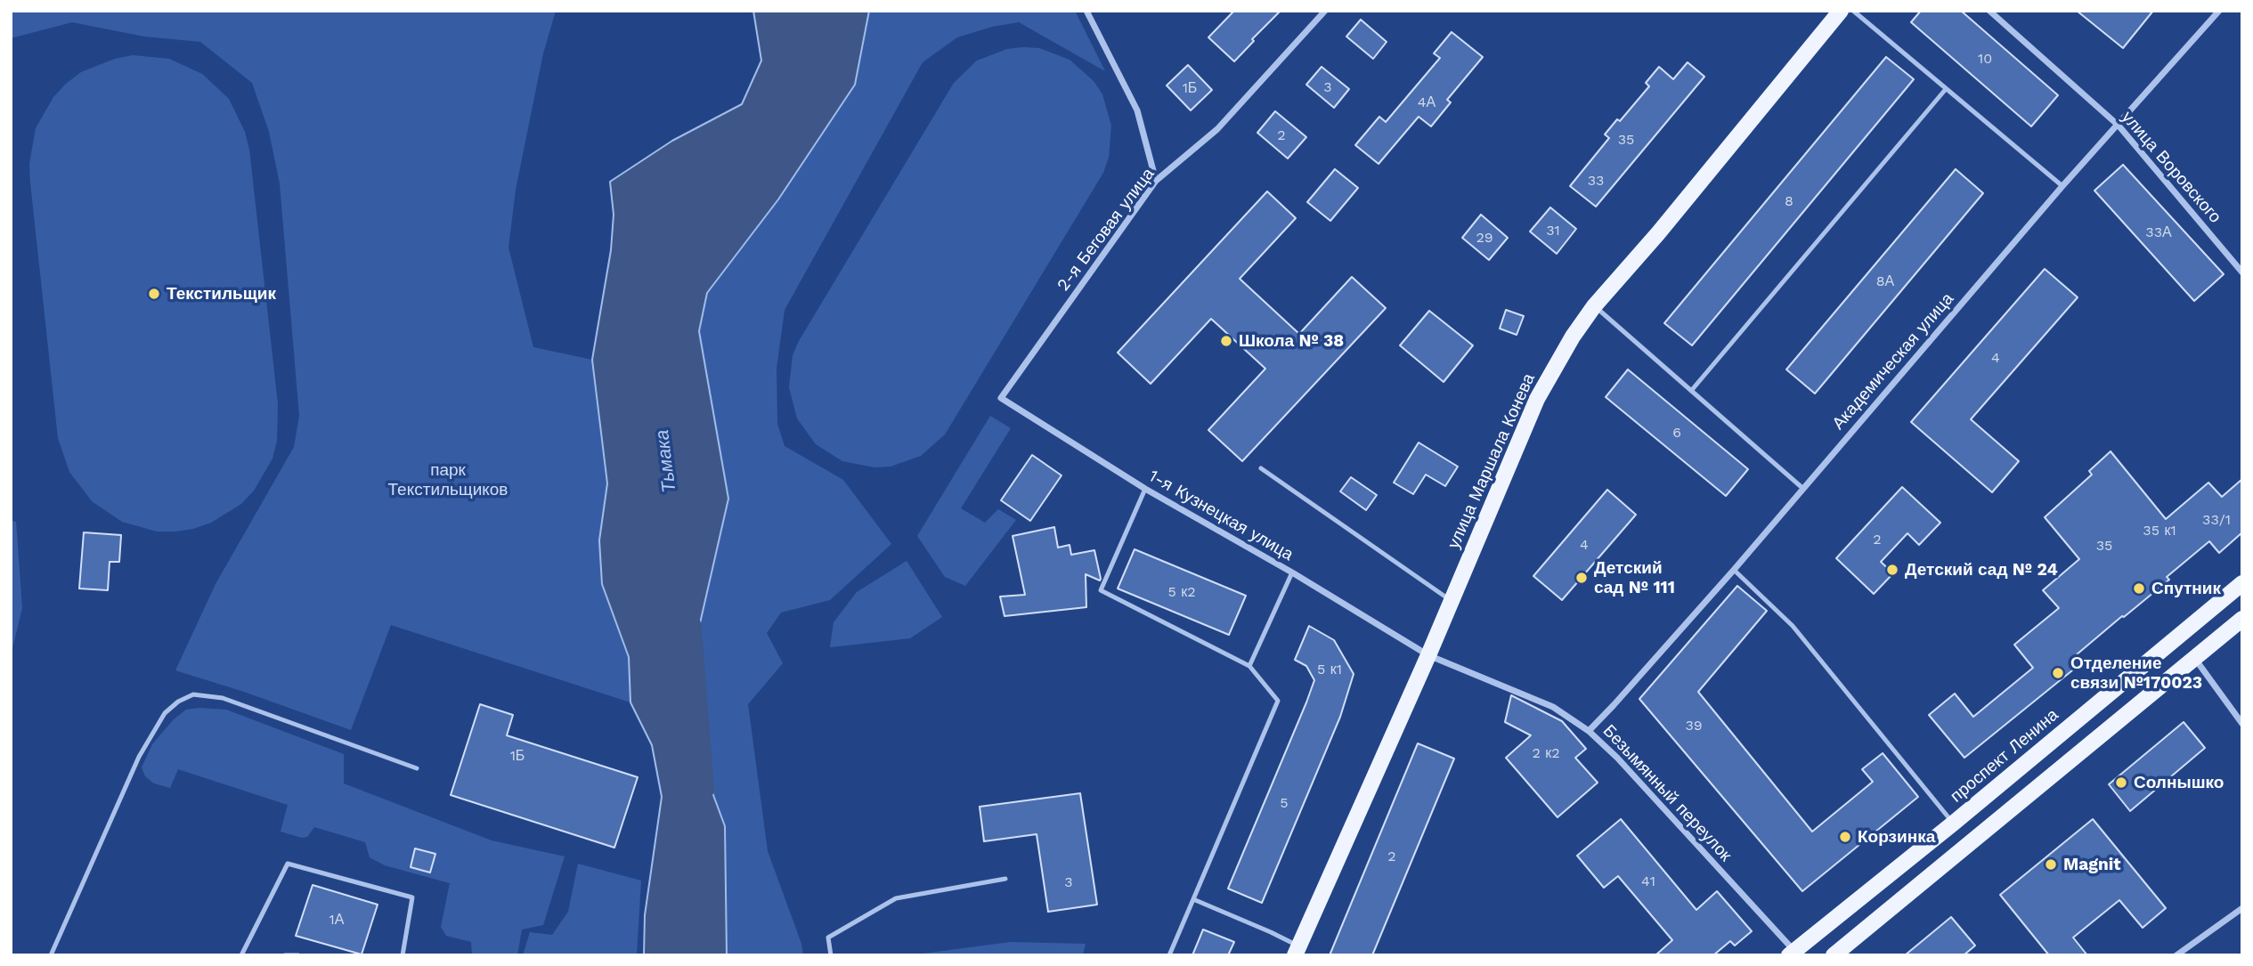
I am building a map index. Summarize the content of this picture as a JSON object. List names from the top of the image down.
{
  "streets": {
    "main road": ["улица Маршала Конева", "проспект Ленина"],
    "street": [
      "улица Воровского",
      "2-я Беговая улица",
      "Академическая улица",
      "1-я Кузнецкая улица",
      "Безымянный переулок"
    ]
  },
  "crossings": [
    ["улица Воровского", "Академическая улица"],
    ["2-я Беговая улица", "1-я Кузнецкая улица"],
    ["Академическая улица", "Безымянный переулок"],
    ["улица Маршала Конева", "1-я Кузнецкая улица"],
    ["улица Маршала Конева", "Безымянный переулок"],
    ["1-я Кузнецкая улица", "Безымянный переулок"],
    ["проспект Ленина", "Безымянный переулок"]
  ],
  "water": ["Тьмака"],
  "parks": ["парк Текстильщиков"],
  "places": [
    "Текстильщик",
    "Школа № 38",
    "Детский сад № 24",
    "Детский сад № 111",
    "Спутник",
    "Отделение связи №170023",
    "Солнышко",
    "Корзинка",
    "Magnit"
  ],
  "house_numbers": [
    "10",
    "3",
    "1Б",
    "4А",
    "2",
    "35",
    "33",
    "8",
    "31",
    "33А",
    "29",
    "8А",
    "4",
    "6",
    "33/1",
    "35 к1",
    "2",
    "4",
    "35",
    "5 к2",
    "5 к1",
    "39",
    "2 к2",
    "1Б",
    "5",
    "2",
    "41",
    "3",
    "1А"
  ]
}
